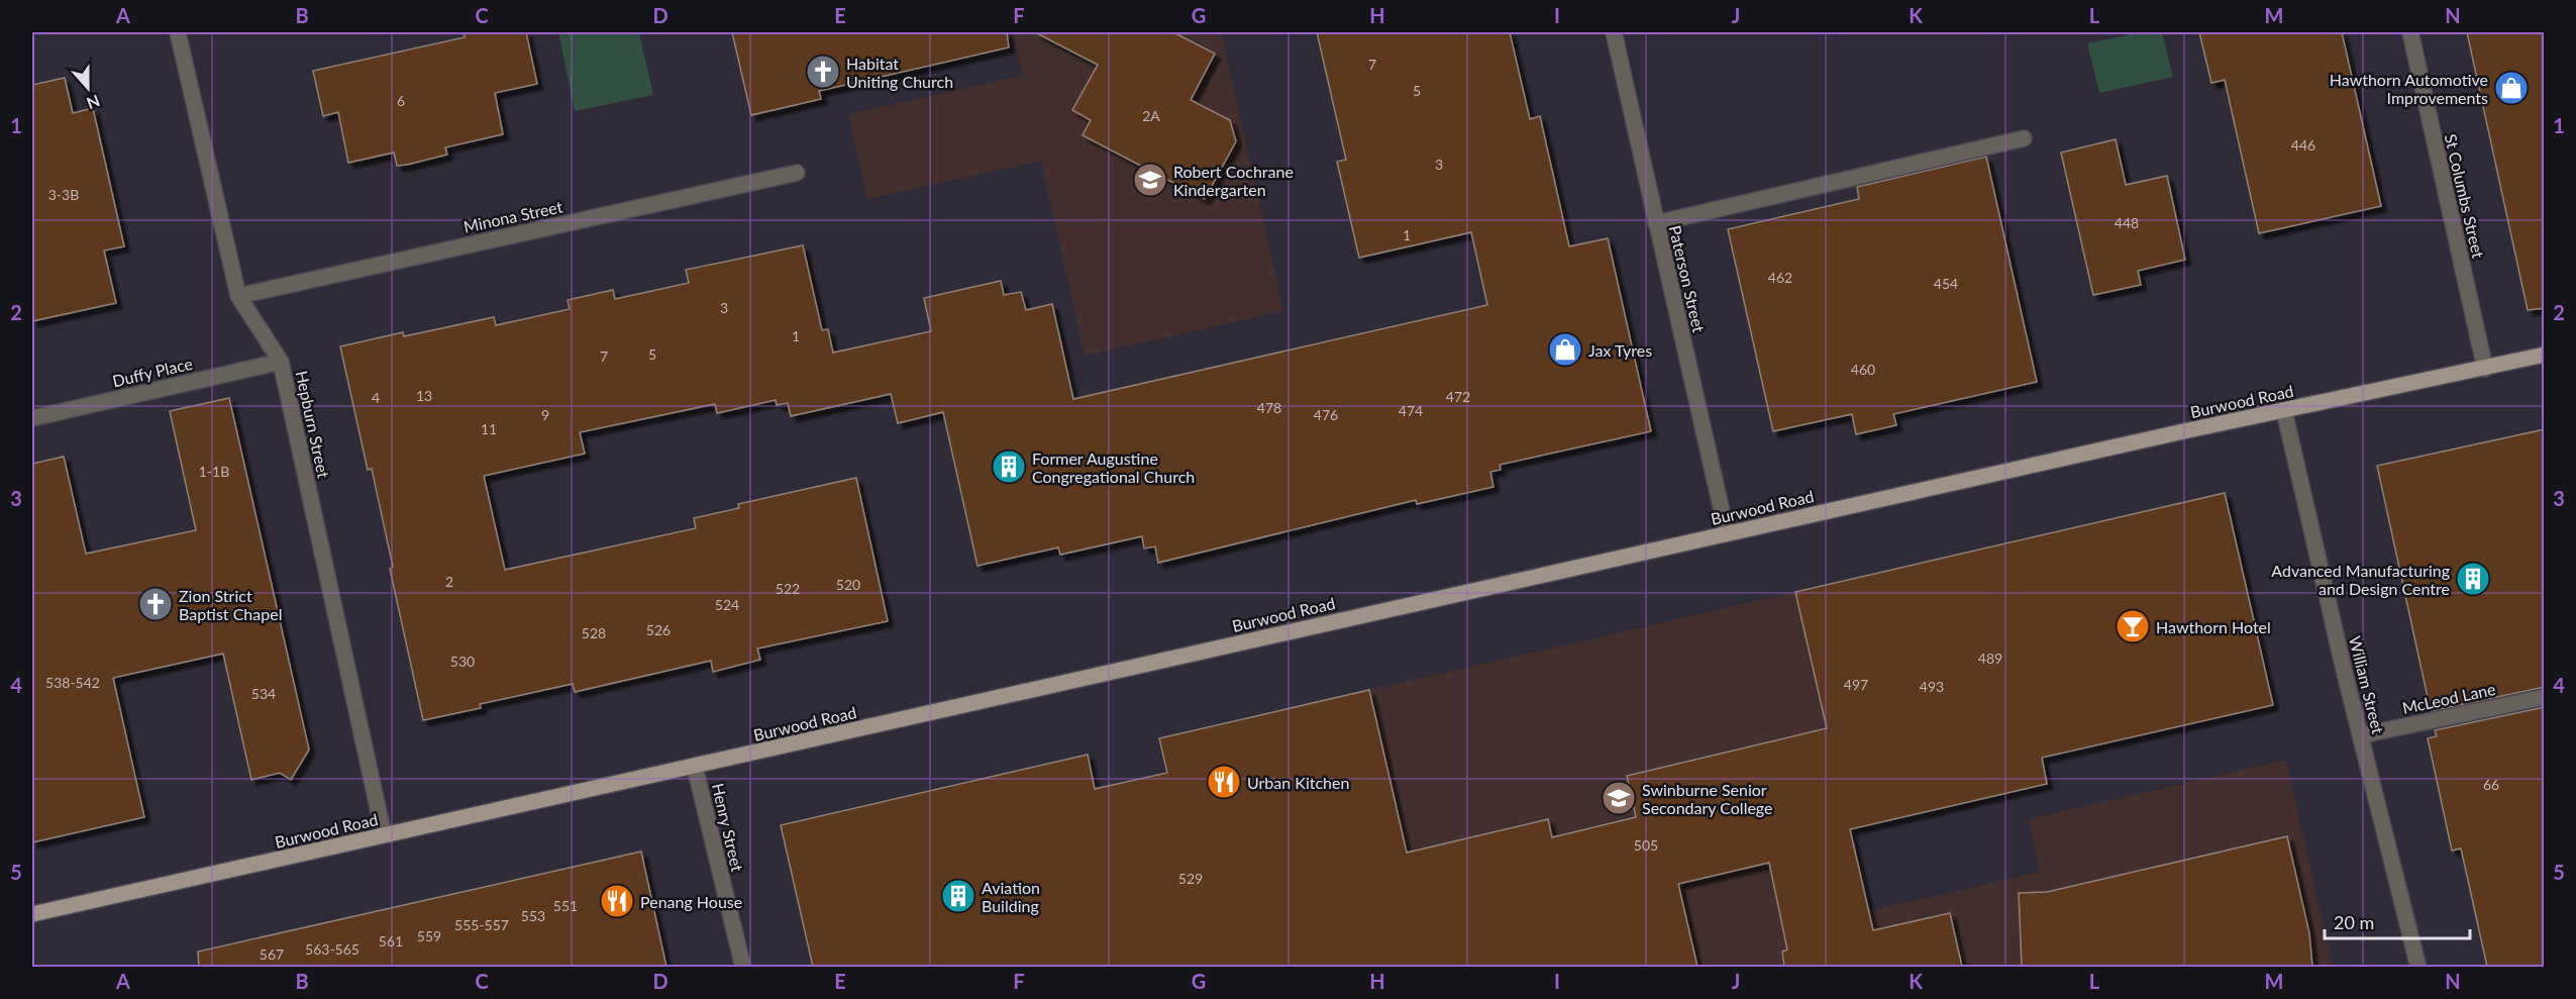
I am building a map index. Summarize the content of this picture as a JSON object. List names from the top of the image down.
{
  "streets": {
    "main road": ["Burwood Road"],
    "street": [
      "St Columbs Street",
      "Minona Street",
      "Paterson Street",
      "Duffy Place",
      "Hepburn Street",
      "William Street",
      "McLeod Lane",
      "Henry Street"
    ]
  },
  "crossings": [
    ["St Columbs Street", "Burwood Road"],
    ["Minona Street", "Hepburn Street"],
    ["Paterson Street", "Burwood Road"],
    ["Duffy Place", "Hepburn Street"],
    ["Burwood Road", "Hepburn Street"],
    ["Burwood Road", "William Street"],
    ["Burwood Road", "Henry Street"],
    ["William Street", "McLeod Lane"]
  ],
  "places": {
    "church": ["Habitat Uniting Church", "Zion Strict Baptist Chapel"],
    "shop": ["Hawthorn Automotive Improvements", "Jax Tyres"],
    "school or university": ["Robert Cochrane Kindergarten", "Swinburne Senior Secondary College"],
    "building": ["Former Augustine Congregational Church", "Advanced Manufacturing and Design Centre", "Aviation Building"],
    "bar": ["Hawthorn Hotel"],
    "restaurant": ["Urban Kitchen", "Penang House"]
  },
  "house_numbers": [
    "7",
    "5",
    "6",
    "2A",
    "446",
    "3",
    "3-3B",
    "448",
    "1",
    "462",
    "454",
    "3",
    "1",
    "5",
    "7",
    "460",
    "13",
    "472",
    "4",
    "478",
    "474",
    "9",
    "476",
    "11",
    "1-1B",
    "2",
    "520",
    "522",
    "524",
    "526",
    "528",
    "489",
    "530",
    "538-542",
    "497",
    "493",
    "534",
    "66",
    "505",
    "529",
    "551",
    "553",
    "555-557",
    "559",
    "561",
    "563-565",
    "567"
  ],
  "scale_bar": "20 m",
  "north": "bottom",
  "grid": {
    "columns": [
      "A",
      "B",
      "C",
      "D",
      "E",
      "F",
      "G",
      "H",
      "I",
      "J",
      "K",
      "L",
      "M",
      "N"
    ],
    "rows": [
      "1",
      "2",
      "3",
      "4",
      "5"
    ]
  }
}
